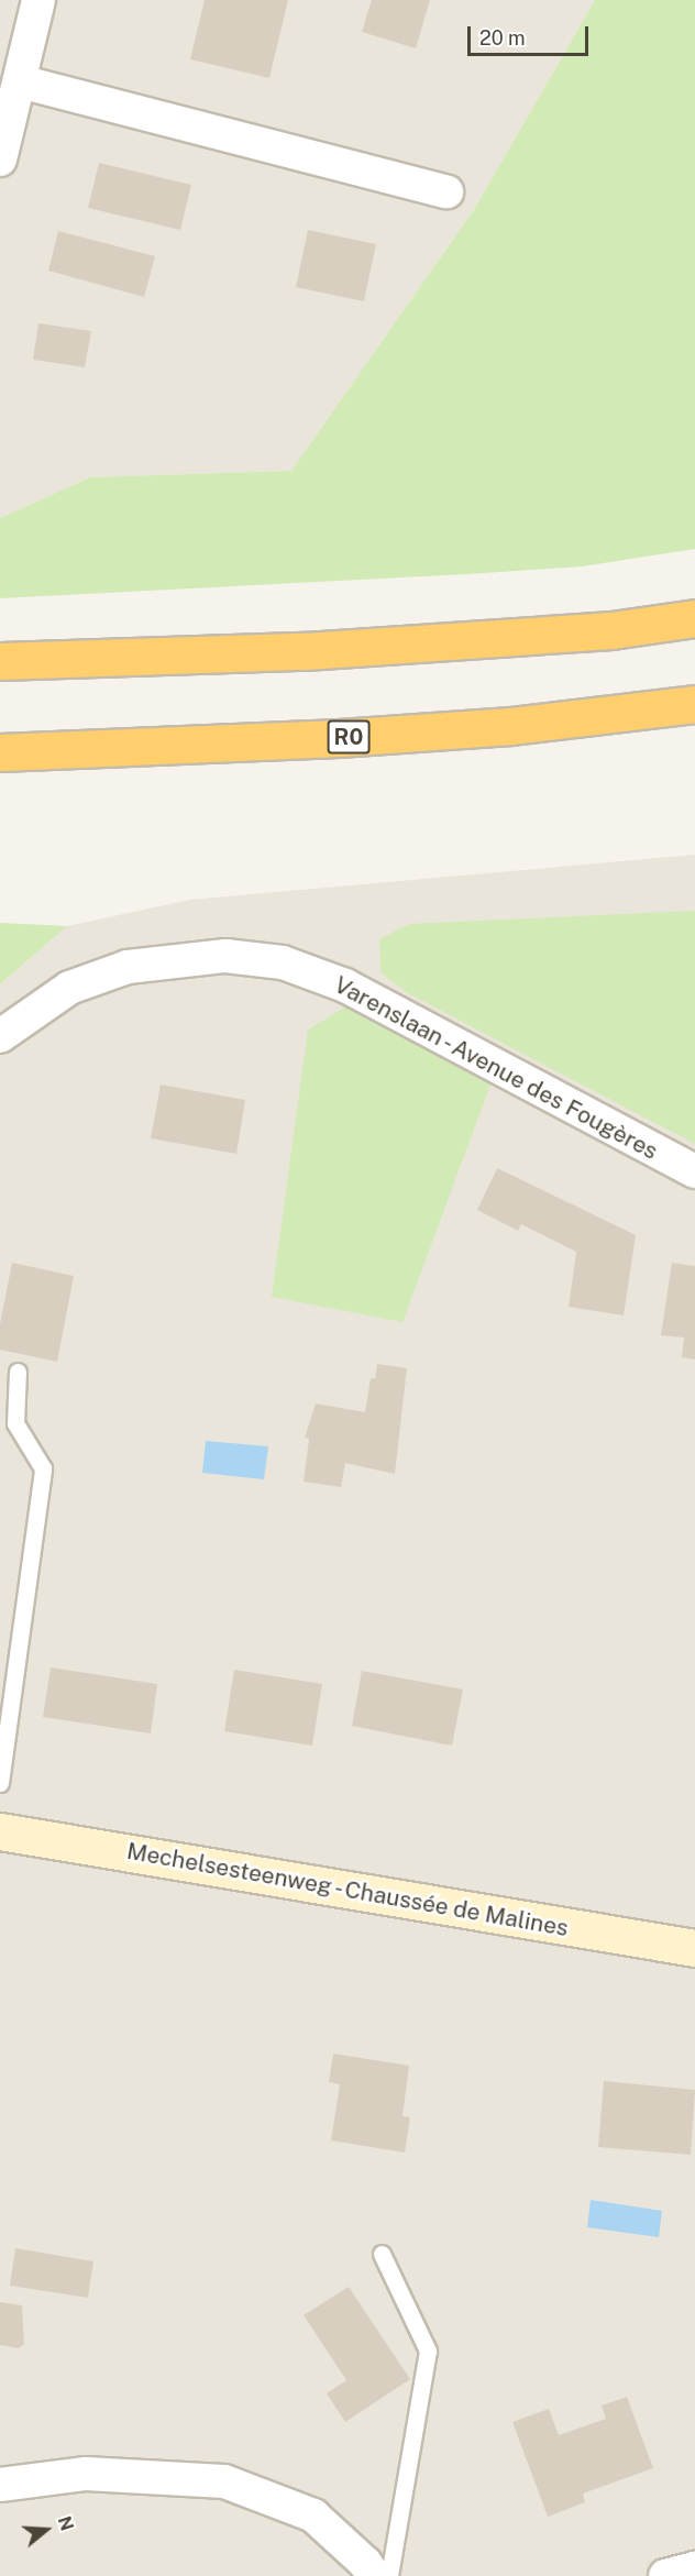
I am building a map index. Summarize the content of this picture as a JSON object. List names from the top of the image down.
{
  "streets": {
    "highway": ["R0"],
    "main road": ["Mechelsesteenweg - Chaussée de Malines"],
    "street": ["Varenslaan - Avenue des Fougères"]
  },
  "scale_bar": "20 m",
  "north": "right"
}
